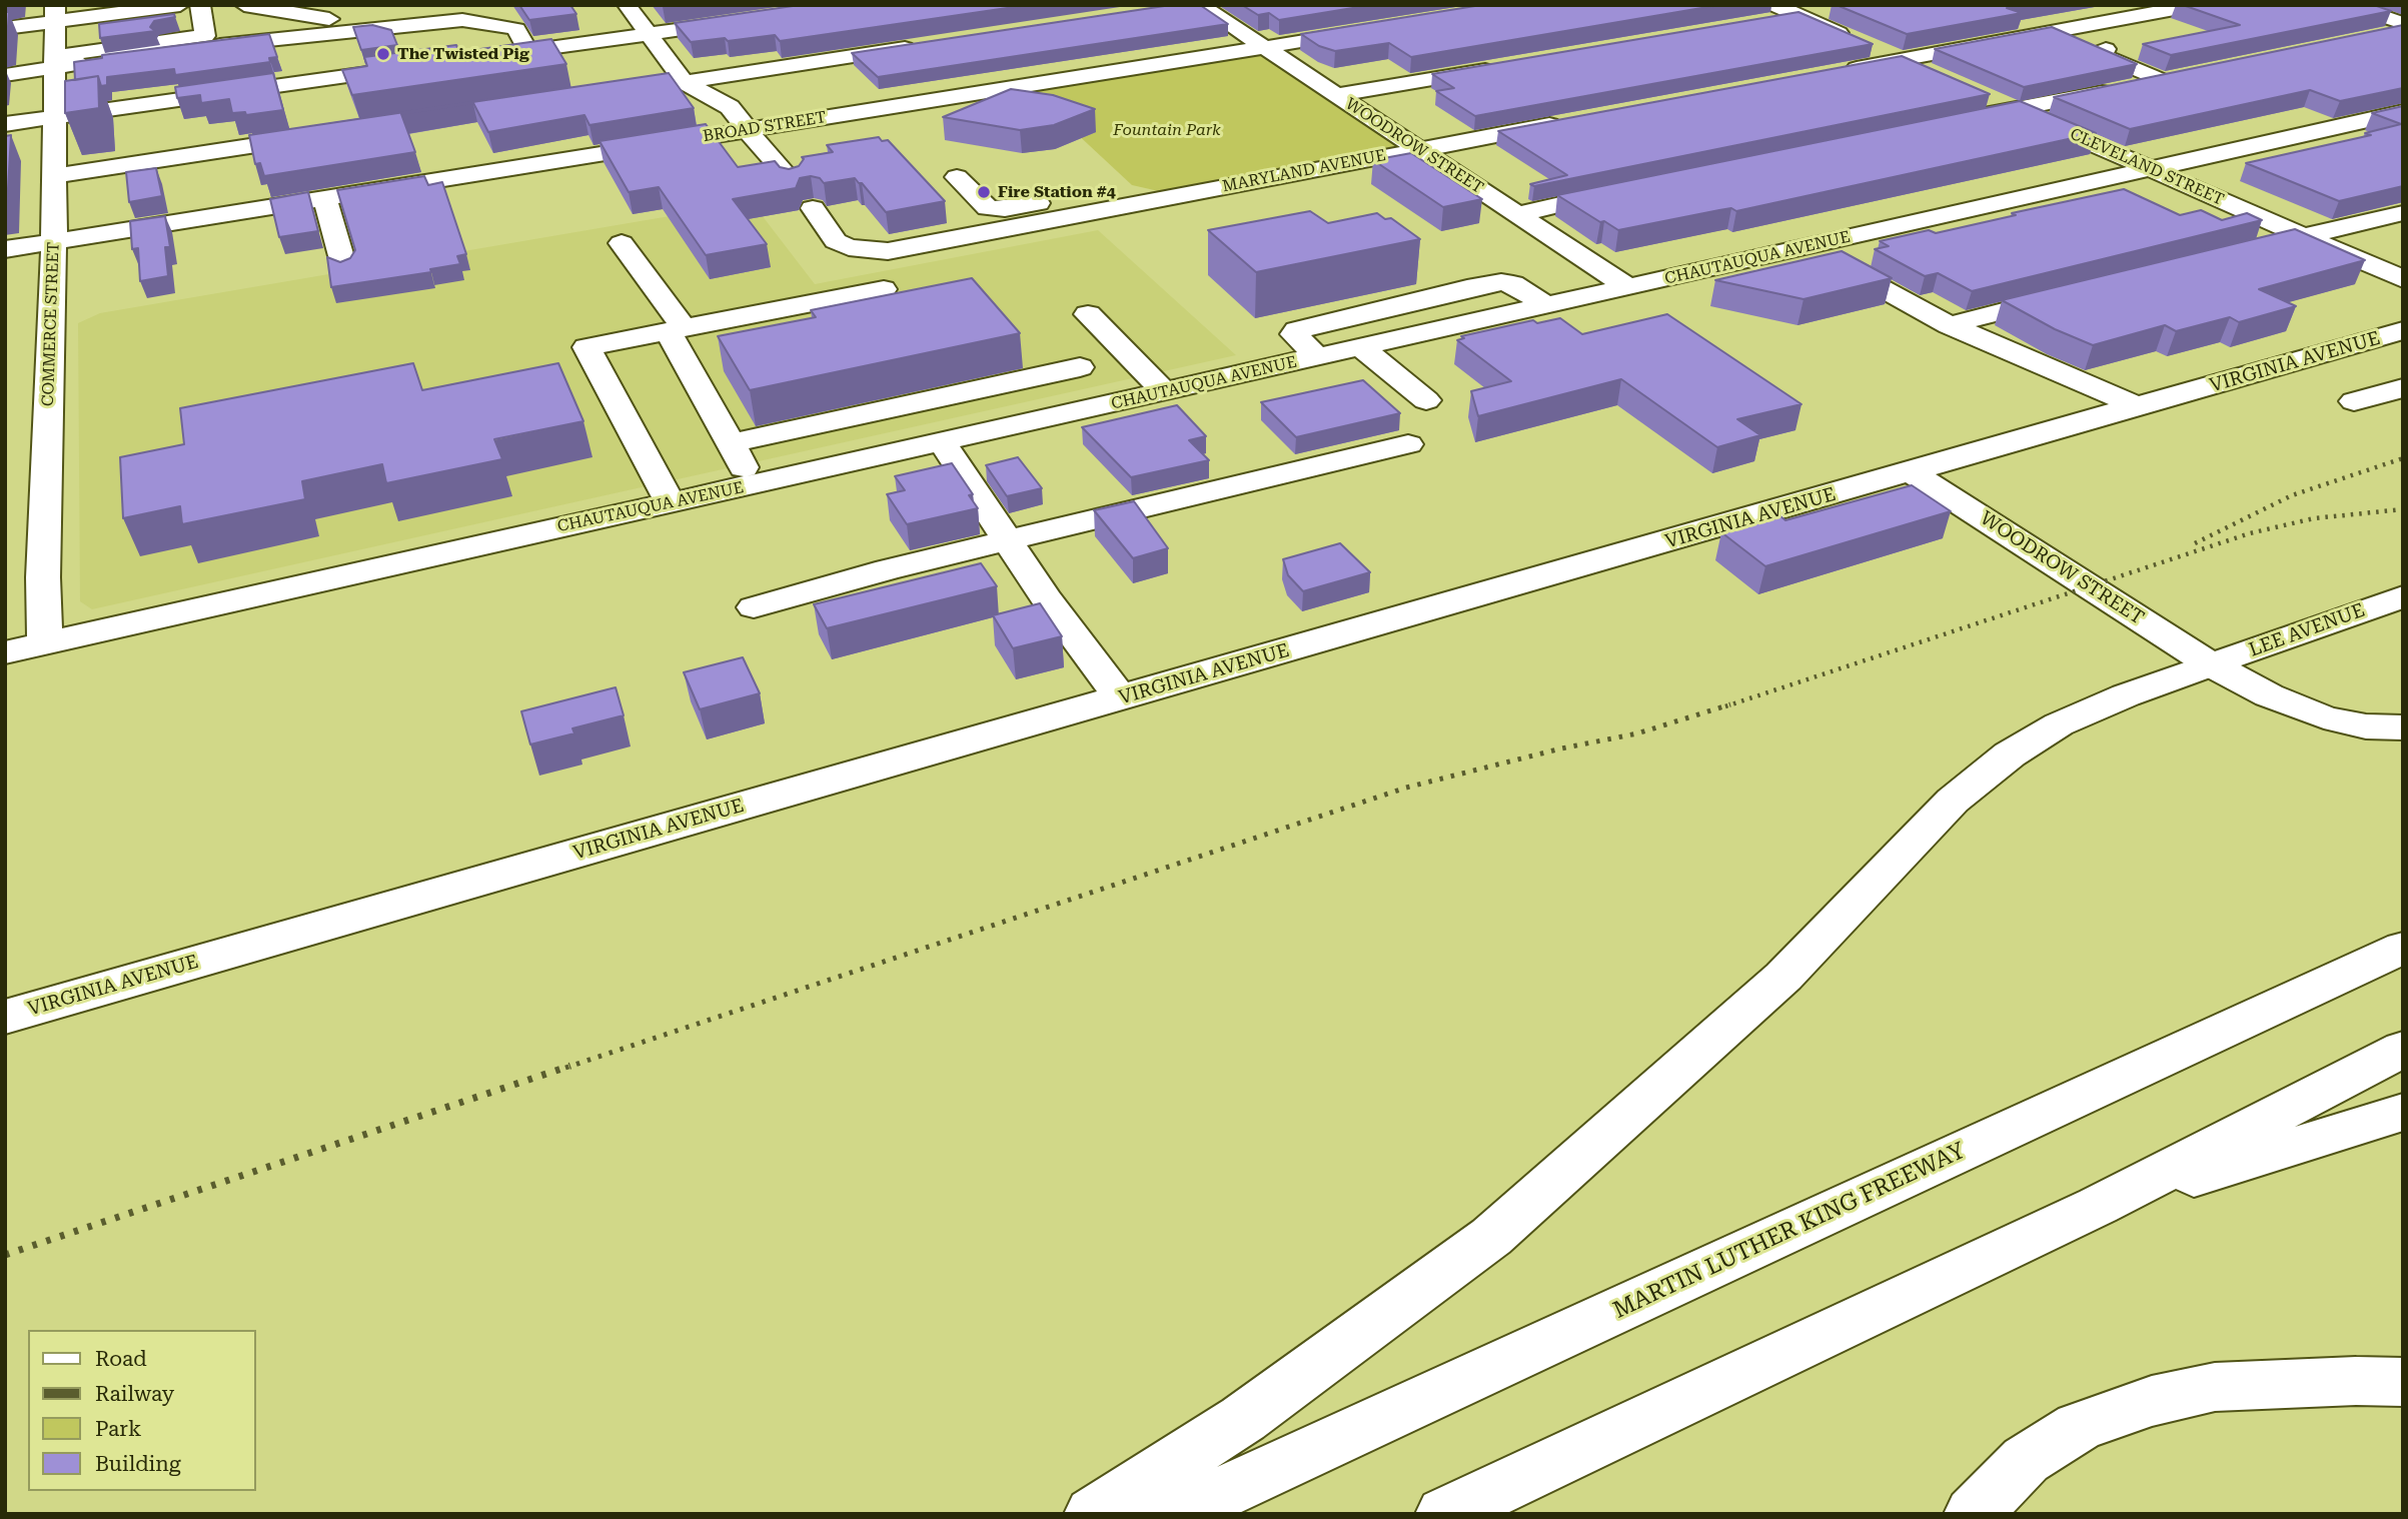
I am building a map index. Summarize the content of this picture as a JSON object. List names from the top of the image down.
{
  "streets": {
    "main road": [
      "BROAD STREET",
      "WOODROW STREET",
      "CLEVELAND STREET",
      "MARYLAND AVENUE",
      "CHAUTAUQUA AVENUE",
      "COMMERCE STREET",
      "VIRGINIA AVENUE",
      "LEE AVENUE",
      "MARTIN LUTHER KING FREEWAY"
    ]
  },
  "crossings": [
    ["BROAD STREET", "WOODROW STREET"],
    ["BROAD STREET", "COMMERCE STREET"],
    ["WOODROW STREET", "MARYLAND AVENUE"],
    ["WOODROW STREET", "CHAUTAUQUA AVENUE"],
    ["WOODROW STREET", "VIRGINIA AVENUE"],
    ["WOODROW STREET", "LEE AVENUE"],
    ["CLEVELAND STREET", "CHAUTAUQUA AVENUE"],
    ["CHAUTAUQUA AVENUE", "COMMERCE STREET"]
  ],
  "parks": ["Fountain Park"],
  "places": ["The Twisted Pig", "Fire Station #4"],
  "legend": [
    "Road",
    "Railway",
    "Park",
    "Building"
  ]
}
